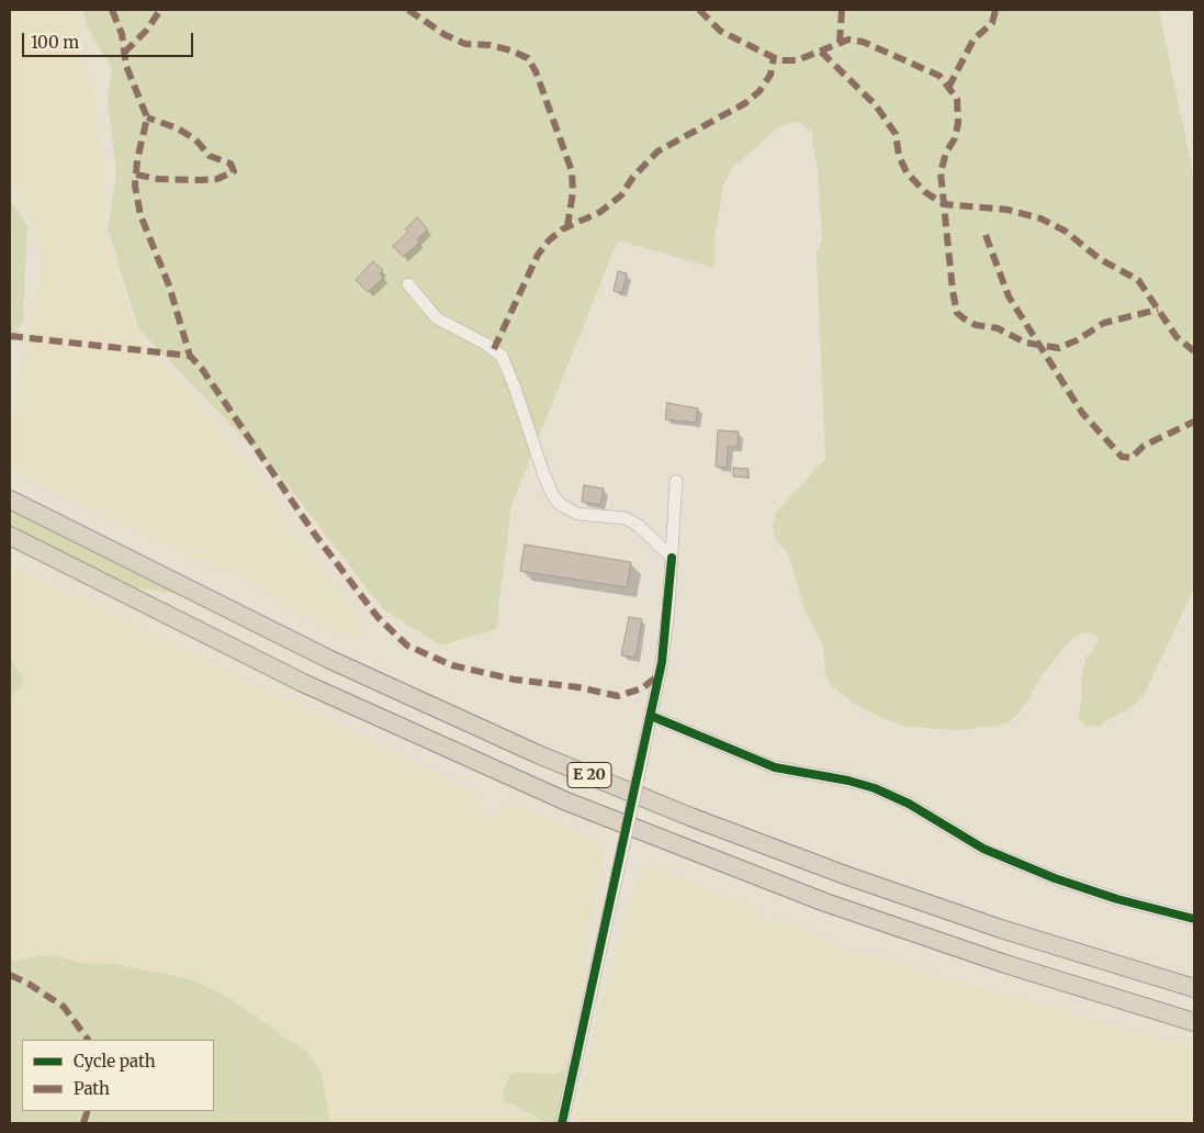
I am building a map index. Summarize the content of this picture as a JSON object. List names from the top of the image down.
{
  "streets": {
    "highway": ["E 20"]
  },
  "legend": ["Cycle path", "Path"],
  "scale_bar": "100 m"
}
